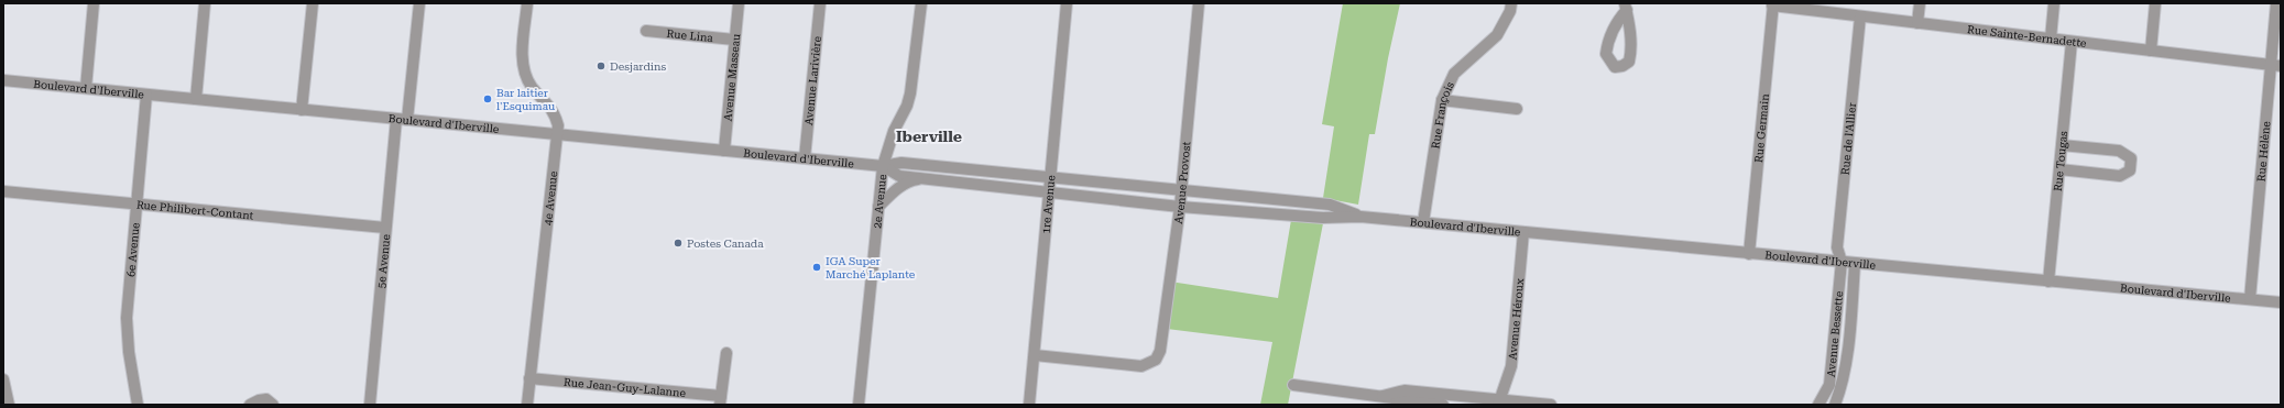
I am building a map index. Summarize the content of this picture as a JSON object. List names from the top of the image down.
{
  "streets": {
    "street": [
      "Rue Lina",
      "Rue Sainte-Bernadette",
      "Avenue Masseau",
      "Avenue Larivière",
      "Boulevard d'Iberville",
      "Rue François",
      "Rue Germain",
      "Rue de l'Allier",
      "Rue Hélène",
      "Rue Tougas",
      "Avenue Provost",
      "4e Avenue",
      "2e Avenue",
      "1re Avenue",
      "Rue Philibert-Contant",
      "6e Avenue",
      "5e Avenue",
      "Avenue Héroux",
      "Avenue Bessette",
      "Rue Jean-Guy-Lalanne"
    ]
  },
  "crossings": [
    ["Rue Lina", "Avenue Masseau"],
    ["Rue Sainte-Bernadette", "Rue Germain"],
    ["Rue Sainte-Bernadette", "Rue de l'Allier"],
    ["Rue Sainte-Bernadette", "Rue Hélène"],
    ["Rue Sainte-Bernadette", "Rue Tougas"],
    ["Avenue Masseau", "Boulevard d'Iberville"],
    ["Avenue Larivière", "Boulevard d'Iberville"],
    ["Boulevard d'Iberville", "Rue François"],
    ["Boulevard d'Iberville", "Rue Germain"],
    ["Boulevard d'Iberville", "Rue de l'Allier"],
    ["Boulevard d'Iberville", "Rue Hélène"],
    ["Boulevard d'Iberville", "Rue Tougas"],
    ["Boulevard d'Iberville", "Avenue Provost"],
    ["Boulevard d'Iberville", "4e Avenue"],
    ["Boulevard d'Iberville", "2e Avenue"],
    ["Boulevard d'Iberville", "1re Avenue"],
    ["Boulevard d'Iberville", "6e Avenue"],
    ["Boulevard d'Iberville", "5e Avenue"],
    ["Boulevard d'Iberville", "Avenue Héroux"],
    ["Boulevard d'Iberville", "Avenue Bessette"],
    ["Rue de l'Allier", "Avenue Bessette"],
    ["Avenue Provost", "1re Avenue"],
    ["4e Avenue", "Rue Jean-Guy-Lalanne"],
    ["Rue Philibert-Contant", "6e Avenue"],
    ["Rue Philibert-Contant", "5e Avenue"]
  ],
  "districts": ["Iberville"],
  "places": [
    "Desjardins",
    "Bar laitier l'Esquimau",
    "Postes Canada",
    "IGA Super Marché Laplante"
  ]
}
